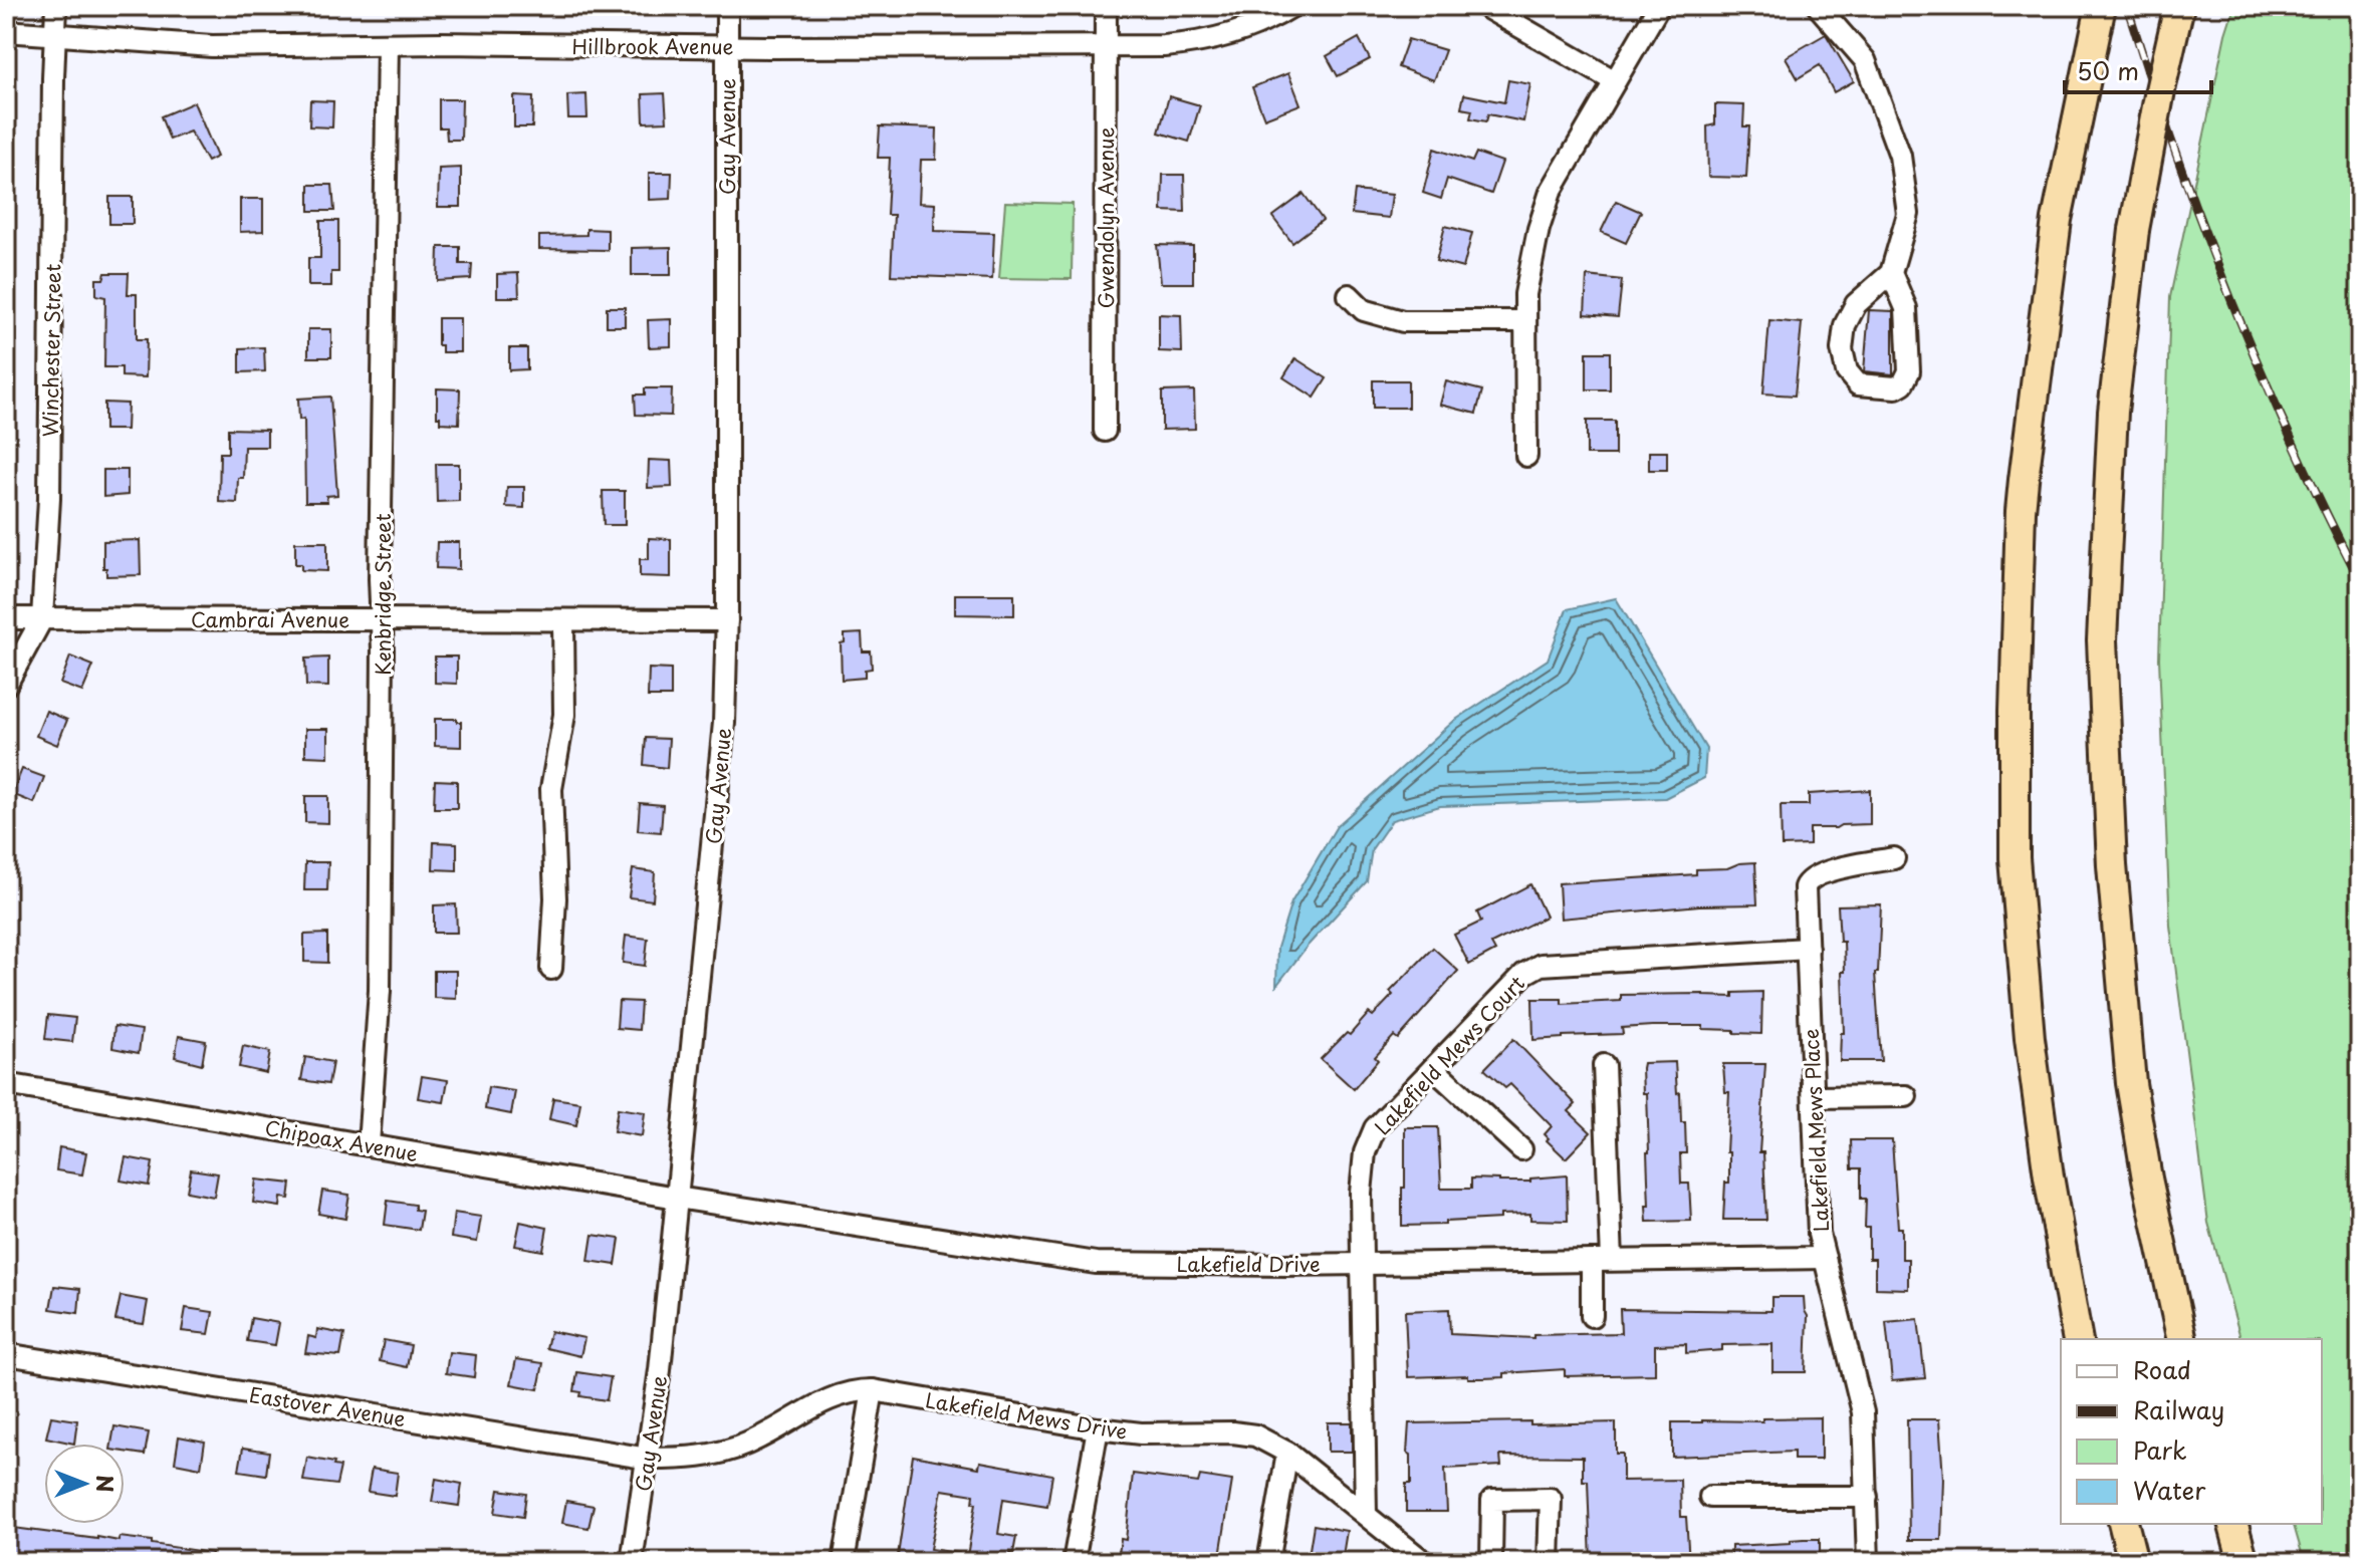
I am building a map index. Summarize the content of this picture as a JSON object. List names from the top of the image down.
{
  "streets": {
    "street": [
      "Hillbrook Avenue",
      "Gay Avenue",
      "Gwendolyn Avenue",
      "Winchester Street",
      "Kenbridge Street",
      "Cambrai Avenue",
      "Lakefield Mews Court",
      "Lakefield Mews Place",
      "Chipoax Avenue",
      "Lakefield Drive",
      "Eastover Avenue",
      "Lakefield Mews Drive"
    ]
  },
  "crossings": [
    ["Hillbrook Avenue", "Gay Avenue"],
    ["Hillbrook Avenue", "Gwendolyn Avenue"],
    ["Hillbrook Avenue", "Winchester Street"],
    ["Hillbrook Avenue", "Kenbridge Street"],
    ["Gay Avenue", "Cambrai Avenue"],
    ["Gay Avenue", "Chipoax Avenue"],
    ["Gay Avenue", "Lakefield Drive"],
    ["Gay Avenue", "Eastover Avenue"],
    ["Gay Avenue", "Lakefield Mews Drive"],
    ["Winchester Street", "Cambrai Avenue"],
    ["Kenbridge Street", "Cambrai Avenue"],
    ["Kenbridge Street", "Chipoax Avenue"],
    ["Lakefield Mews Court", "Lakefield Mews Place"],
    ["Lakefield Mews Court", "Lakefield Drive"],
    ["Lakefield Mews Court", "Lakefield Mews Drive"],
    ["Lakefield Mews Place", "Lakefield Drive"],
    ["Chipoax Avenue", "Lakefield Drive"],
    ["Eastover Avenue", "Lakefield Mews Drive"]
  ],
  "legend": [
    "Road",
    "Railway",
    "Park",
    "Water"
  ],
  "scale_bar": "50 m",
  "north": "right"
}
